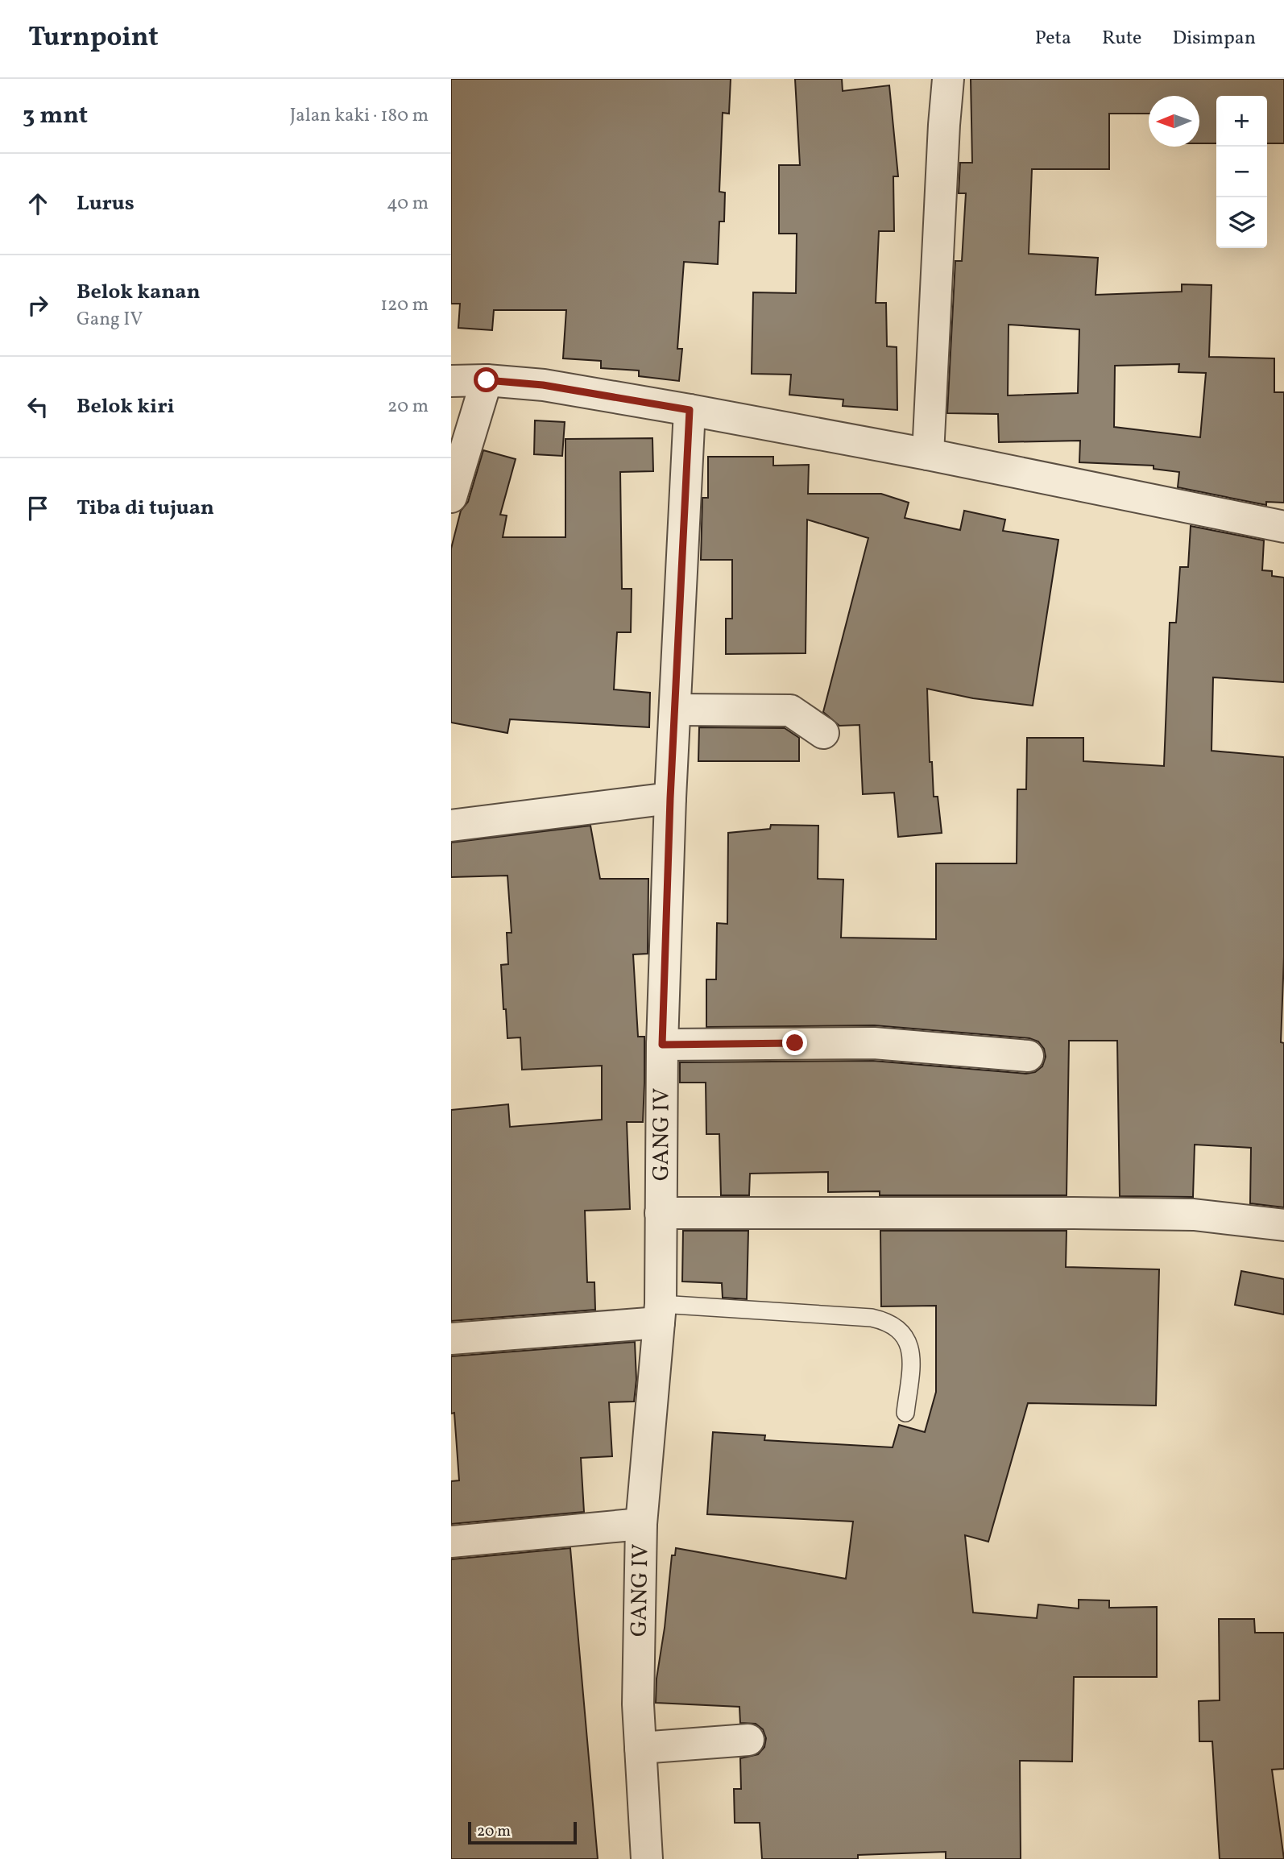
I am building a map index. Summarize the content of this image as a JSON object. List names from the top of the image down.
{
  "streets": {
    "street": ["GANG IV"]
  },
  "scale_bar": "20 m",
  "north": "left",
  "page": {
    "header": "Turnpoint",
    "nav": ["Peta", "Rute", "Disimpan"],
    "heading": ["3 mnt", "Jalan kaki · 180 m"],
    "map_buttons": ["+", "−"],
    "list": [
      ["Lurus", "40 m"],
      ["Belok kanan", "Gang IV", "120 m"],
      ["Belok kiri", "20 m"],
      "Tiba di tujuan"
    ],
    "scale": "20 m"
  }
}
